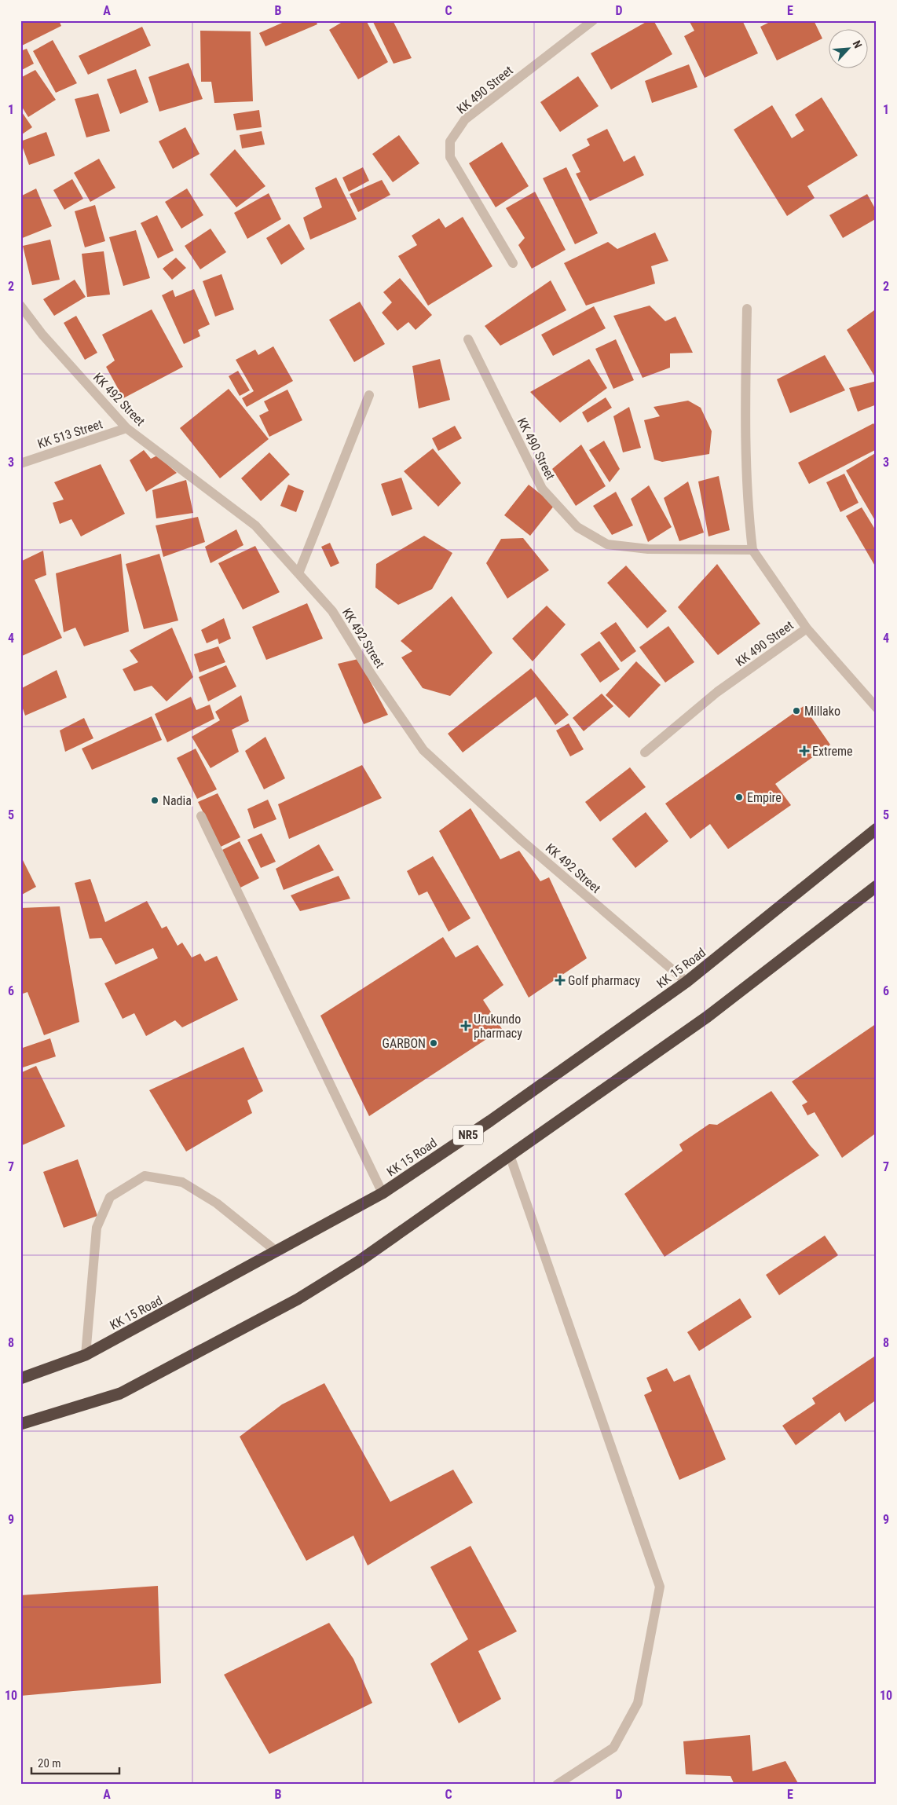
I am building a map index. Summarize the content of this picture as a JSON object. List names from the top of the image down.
{
  "streets": {
    "highway": ["KK 15 Road", "NR5"],
    "street": ["KK 490 Street", "KK 492 Street", "KK 513 Street"]
  },
  "crossings": [
    ["KK 492 Street", "KK 513 Street"],
    ["KK 492 Street", "KK 15 Road"]
  ],
  "places": {
    "other": [
      "Millako",
      "Empire",
      "Nadia",
      "GARBON"
    ],
    "health": ["Extreme", "Golf pharmacy", "Urukundo pharmacy"]
  },
  "scale_bar": "20 m",
  "north": "top right",
  "grid": {
    "columns": [
      "A",
      "B",
      "C",
      "D",
      "E"
    ],
    "rows": [
      "1",
      "2",
      "3",
      "4",
      "5",
      "6",
      "7",
      "8",
      "9",
      "10"
    ]
  }
}
